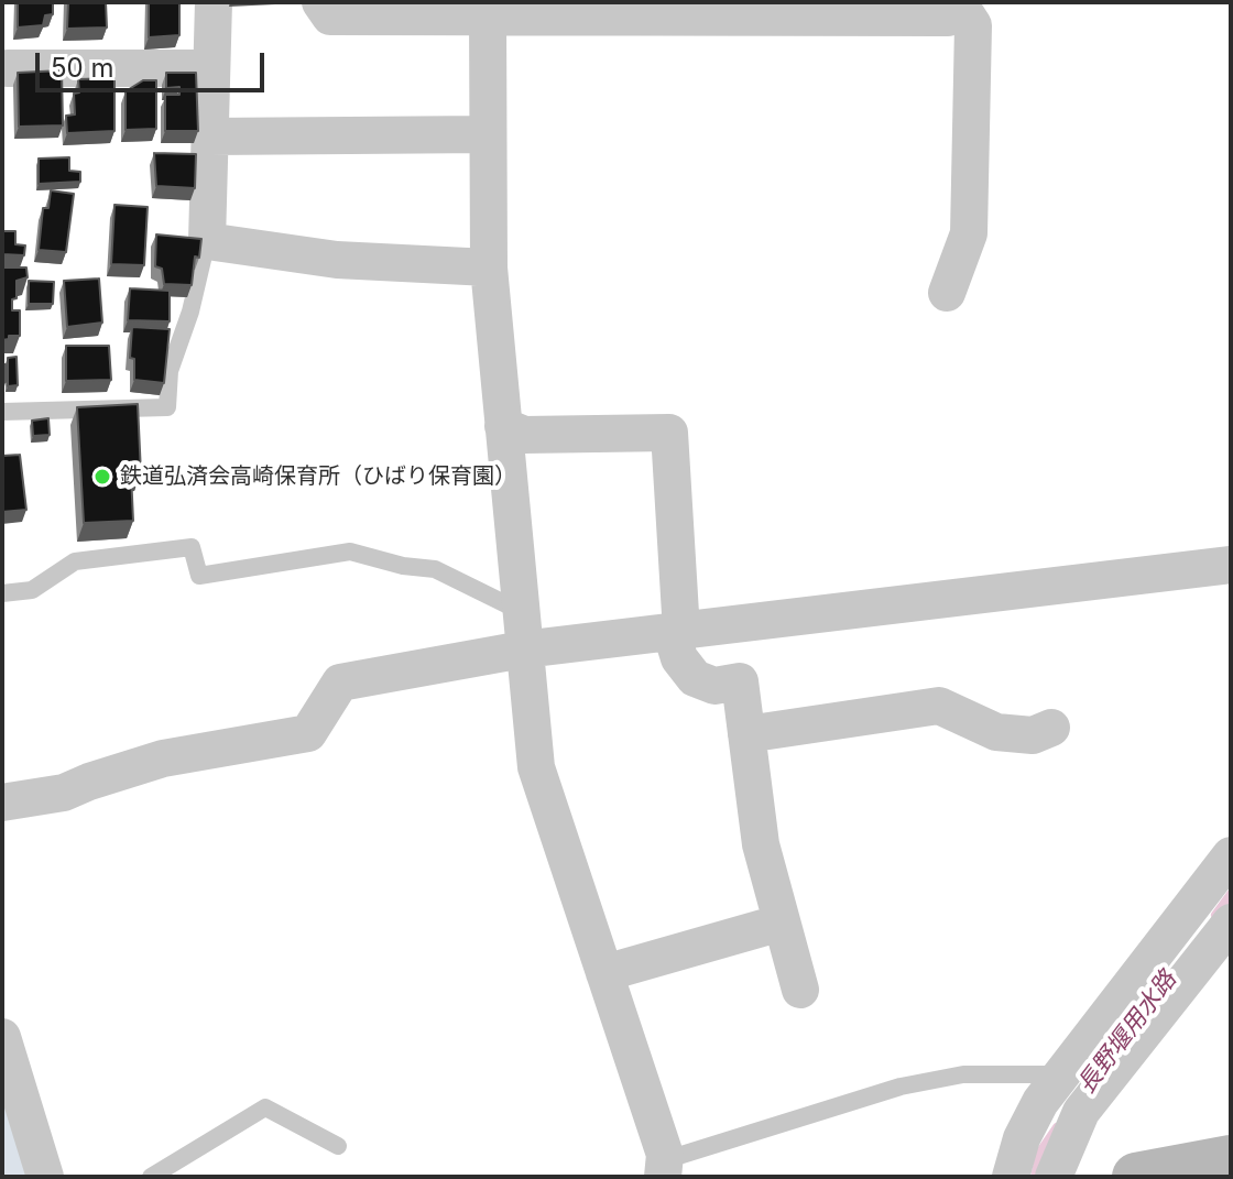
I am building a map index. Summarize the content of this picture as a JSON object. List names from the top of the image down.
{
  "water": ["長野堰用水路"],
  "places": ["鉄道弘済会高崎保育所（ひばり保育園）"],
  "scale_bar": "50 m"
}
